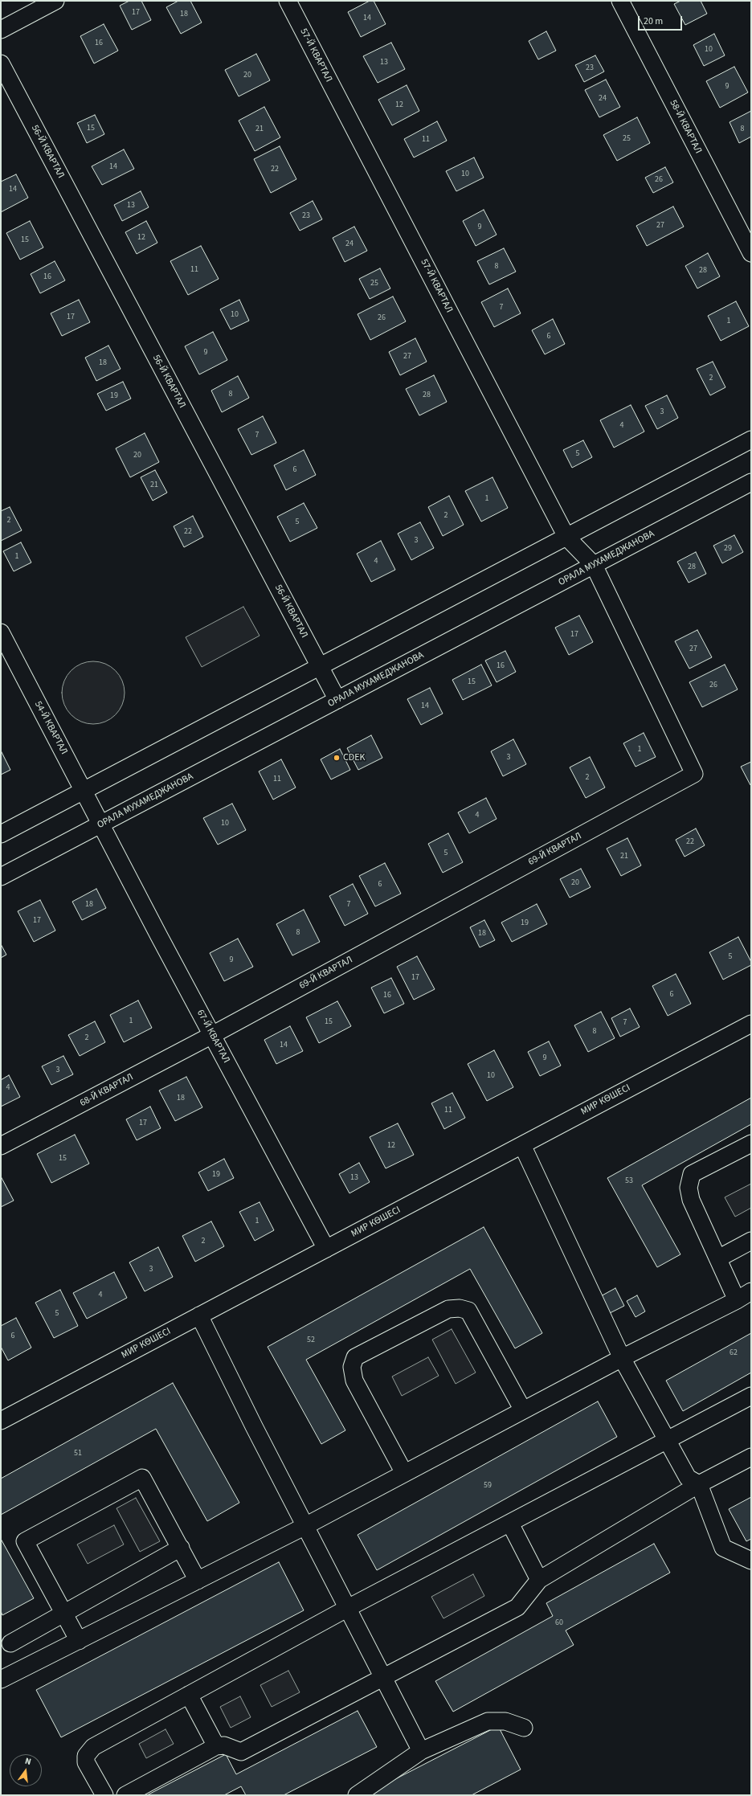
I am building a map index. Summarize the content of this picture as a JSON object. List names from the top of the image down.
{
  "streets": {
    "street": [
      "57-Й КВАРТАЛ",
      "58-Й КВАРТАЛ",
      "56-Й КВАРТАЛ",
      "ОРАЛА МУХАМЕДЖАНОВА",
      "54-Й КВАРТАЛ",
      "69-Й КВАРТАЛ",
      "67-Й КВАРТАЛ",
      "68-Й КВАРТАЛ",
      "МИР КӨШЕСІ"
    ]
  },
  "crossings": [
    ["57-Й КВАРТАЛ", "ОРАЛА МУХАМЕДЖАНОВА"],
    ["57-Й КВАРТАЛ", "69-Й КВАРТАЛ"],
    ["56-Й КВАРТАЛ", "ОРАЛА МУХАМЕДЖАНОВА"],
    ["ОРАЛА МУХАМЕДЖАНОВА", "54-Й КВАРТАЛ"],
    ["ОРАЛА МУХАМЕДЖАНОВА", "69-Й КВАРТАЛ"],
    ["ОРАЛА МУХАМЕДЖАНОВА", "67-Й КВАРТАЛ"],
    ["54-Й КВАРТАЛ", "67-Й КВАРТАЛ"],
    ["69-Й КВАРТАЛ", "67-Й КВАРТАЛ"],
    ["69-Й КВАРТАЛ", "68-Й КВАРТАЛ"],
    ["67-Й КВАРТАЛ", "68-Й КВАРТАЛ"],
    ["67-Й КВАРТАЛ", "МИР КӨШЕСІ"]
  ],
  "places": ["CDEK"],
  "house_numbers": [
    "17",
    "18",
    "14",
    "16",
    "10",
    "13",
    "23",
    "20",
    "9",
    "24",
    "12",
    "15",
    "21",
    "8",
    "25",
    "11",
    "14",
    "22",
    "10",
    "26",
    "14",
    "13",
    "23",
    "27",
    "9",
    "12",
    "15",
    "24",
    "8",
    "11",
    "28",
    "16",
    "25",
    "7",
    "10",
    "17",
    "26",
    "1",
    "6",
    "9",
    "27",
    "18",
    "2",
    "8",
    "28",
    "19",
    "3",
    "4",
    "7",
    "5",
    "20",
    "6",
    "21",
    "1",
    "2",
    "2",
    "5",
    "22",
    "3",
    "29",
    "1",
    "4",
    "28",
    "17",
    "27",
    "16",
    "15",
    "26",
    "14",
    "1",
    "3",
    "2",
    "11",
    "4",
    "10",
    "22",
    "5",
    "21",
    "20",
    "6",
    "18",
    "7",
    "17",
    "19",
    "8",
    "18",
    "5",
    "9",
    "17",
    "6",
    "16",
    "1",
    "15",
    "7",
    "8",
    "2",
    "14",
    "9",
    "3",
    "10",
    "4",
    "18",
    "11",
    "17",
    "12",
    "15",
    "19",
    "13",
    "53",
    "1",
    "2",
    "3",
    "4",
    "5",
    "6",
    "52",
    "62",
    "51",
    "59",
    "60"
  ],
  "scale_bar": "20 m",
  "north": "top"
}
